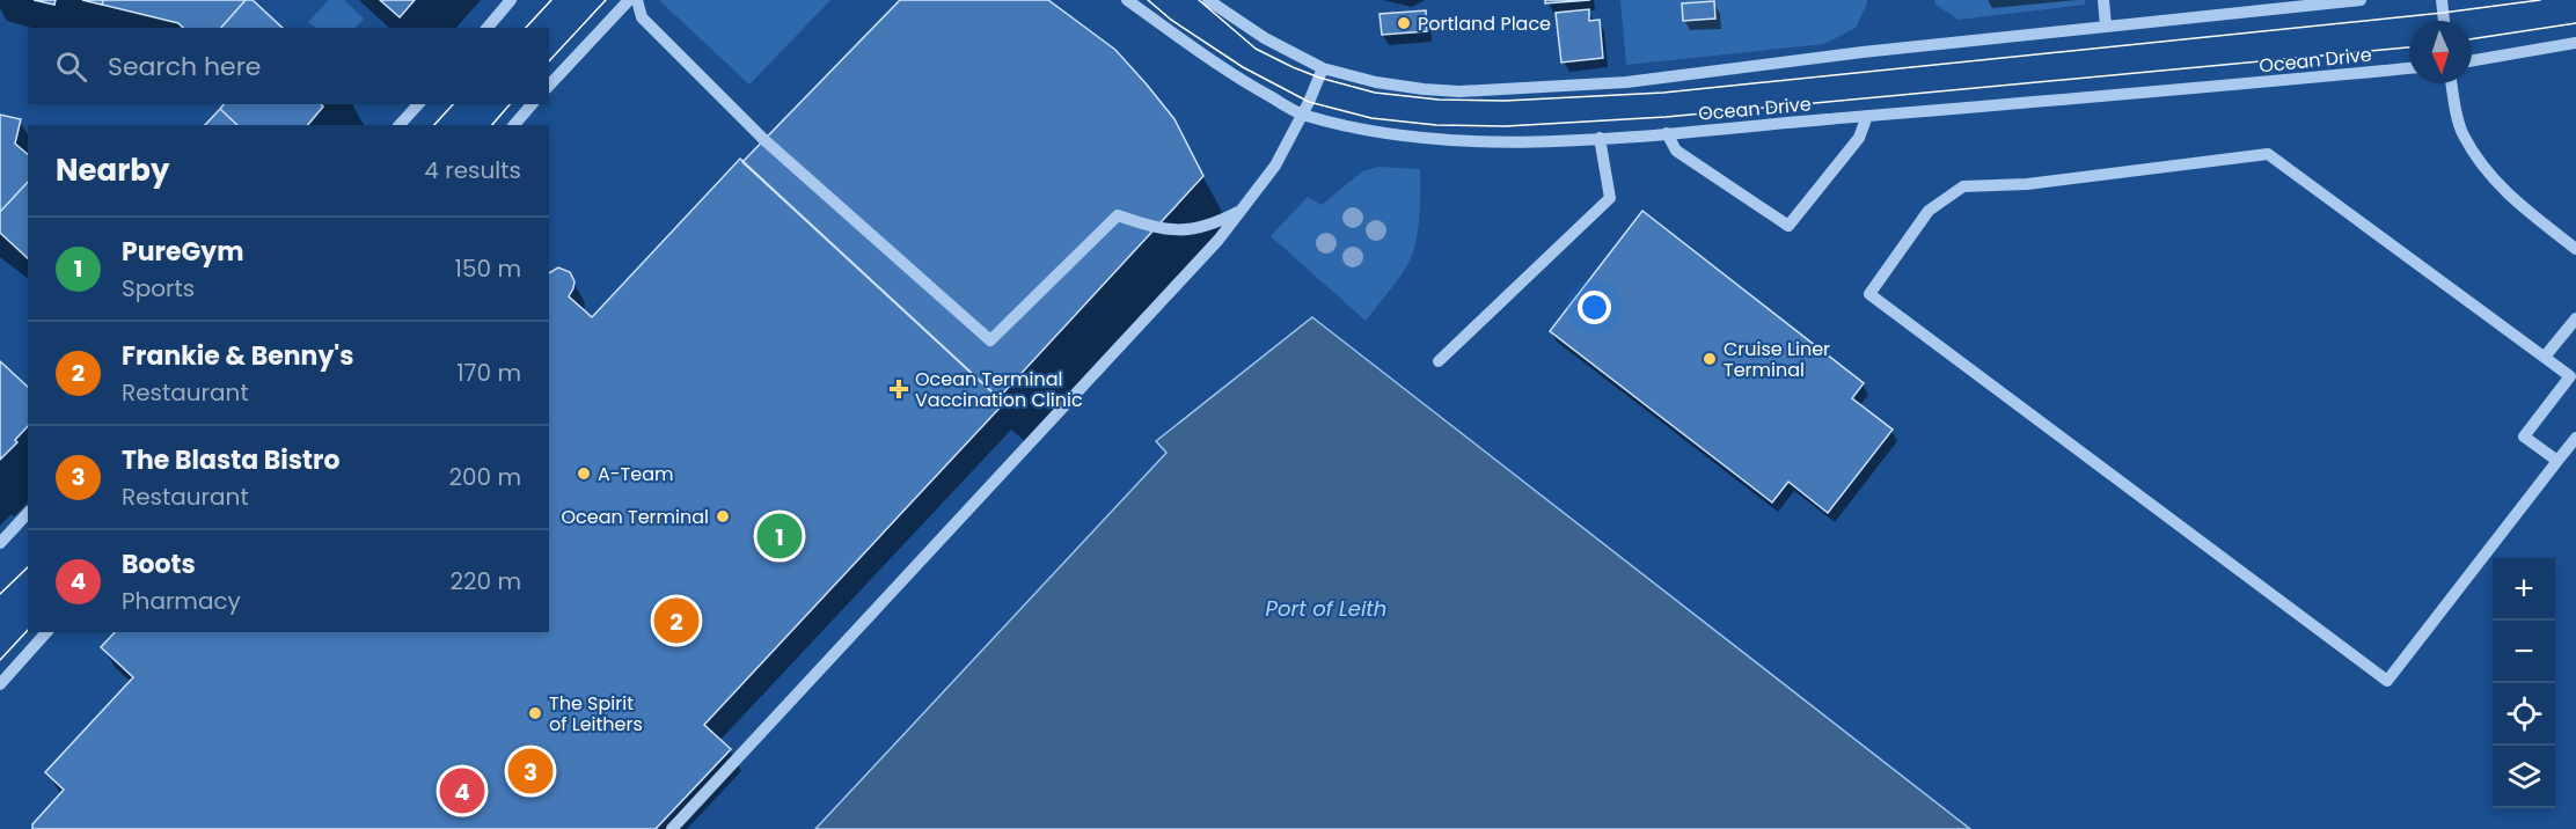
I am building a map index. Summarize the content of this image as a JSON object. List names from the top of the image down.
{
  "streets": {
    "street": ["Ocean Drive"]
  },
  "water": ["Port of Leith"],
  "places": {
    "other": [
      "Portland Place",
      "Cruise Liner Terminal",
      "A-Team",
      "Ocean Terminal",
      "The Spirit of Leithers"
    ],
    "health": ["Ocean Terminal Vaccination Clinic"]
  },
  "north": "bottom",
  "page": {
    "search": "Search here",
    "heading": ["Nearby", "4 results"],
    "list": [
      {
        "mark": "1",
        "name": "PureGym",
        "note": "Sports",
        "value": "150 m"
      },
      {
        "mark": "2",
        "name": "Frankie & Benny's",
        "note": "Restaurant",
        "value": "170 m"
      },
      {
        "mark": "3",
        "name": "The Blasta Bistro",
        "note": "Restaurant",
        "value": "200 m"
      },
      {
        "mark": "4",
        "name": "Boots",
        "note": "Pharmacy",
        "value": "220 m"
      }
    ],
    "pins": [
      "1",
      "2",
      "3",
      "4"
    ],
    "map_buttons": ["+", "−"]
  }
}
